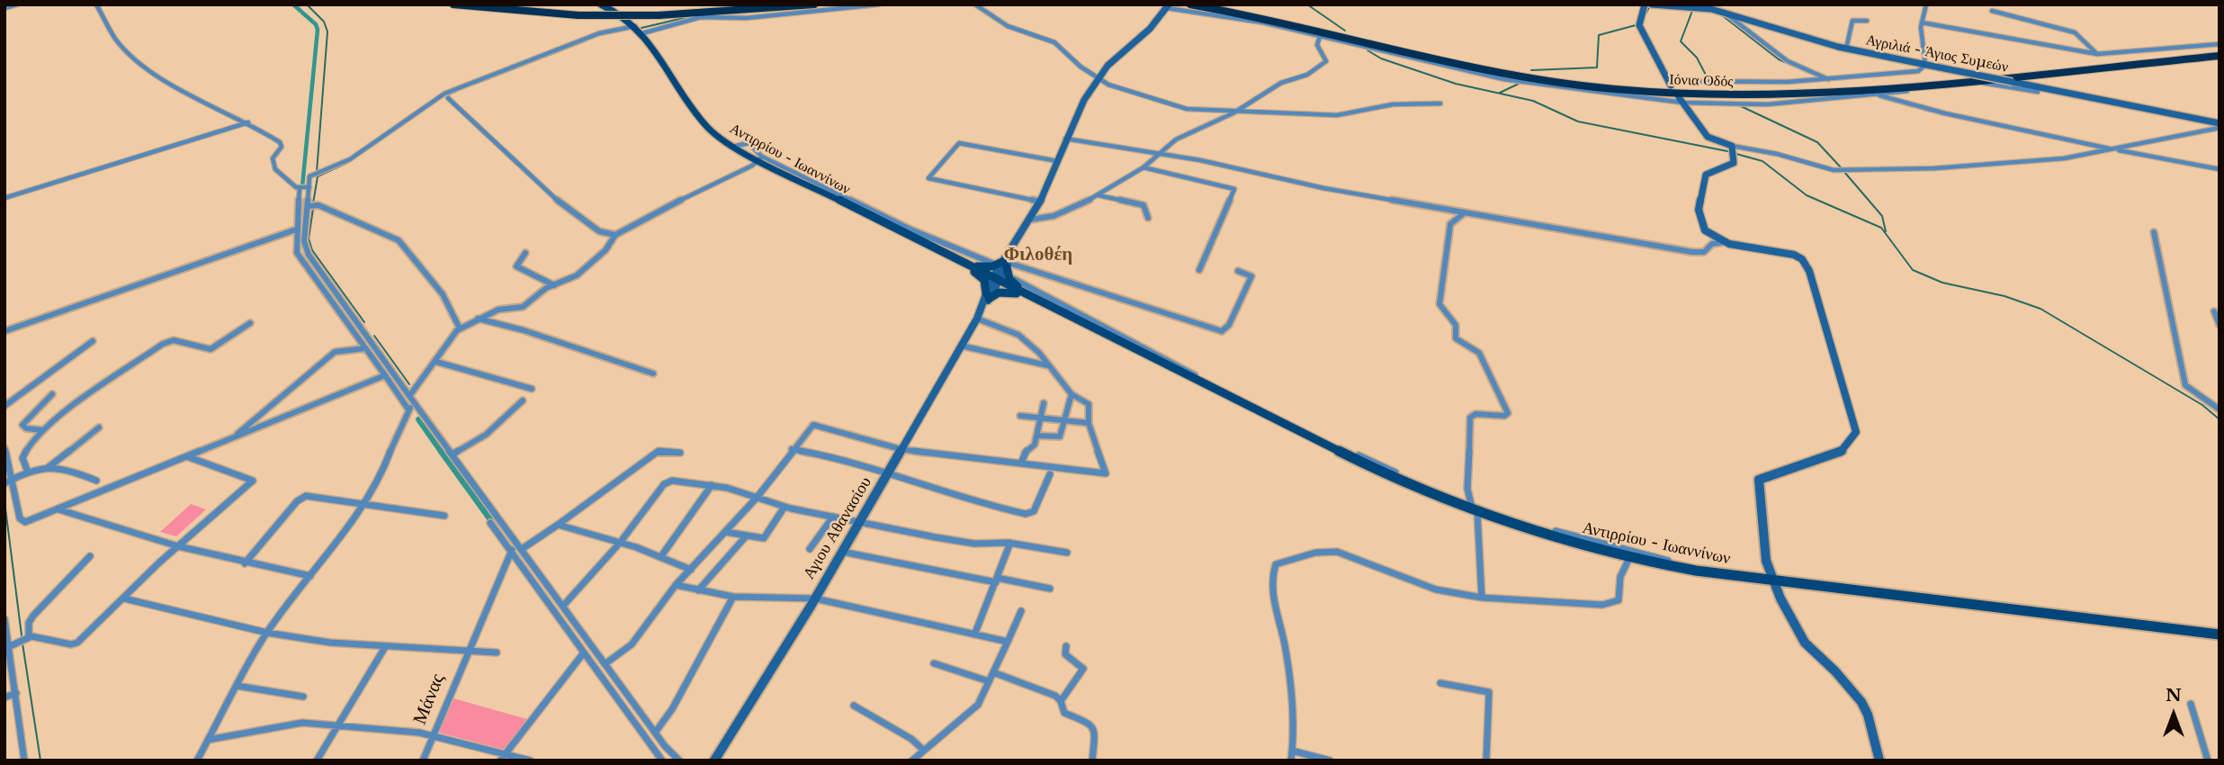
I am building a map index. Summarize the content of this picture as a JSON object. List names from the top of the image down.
{
  "streets": {
    "highway": ["Ιόνια Οδός"],
    "main road": ["Αγριλιά - Άγιος Συμεών", "Αντιρρίου - Ιωαννίνων", "Αγιου Αθανασίου"],
    "street": ["Μάνας"]
  },
  "crossings": [
    ["Αντιρρίου - Ιωαννίνων", "Αγιου Αθανασίου"]
  ],
  "districts": ["Φιλοθέη"],
  "north": "top"
}
